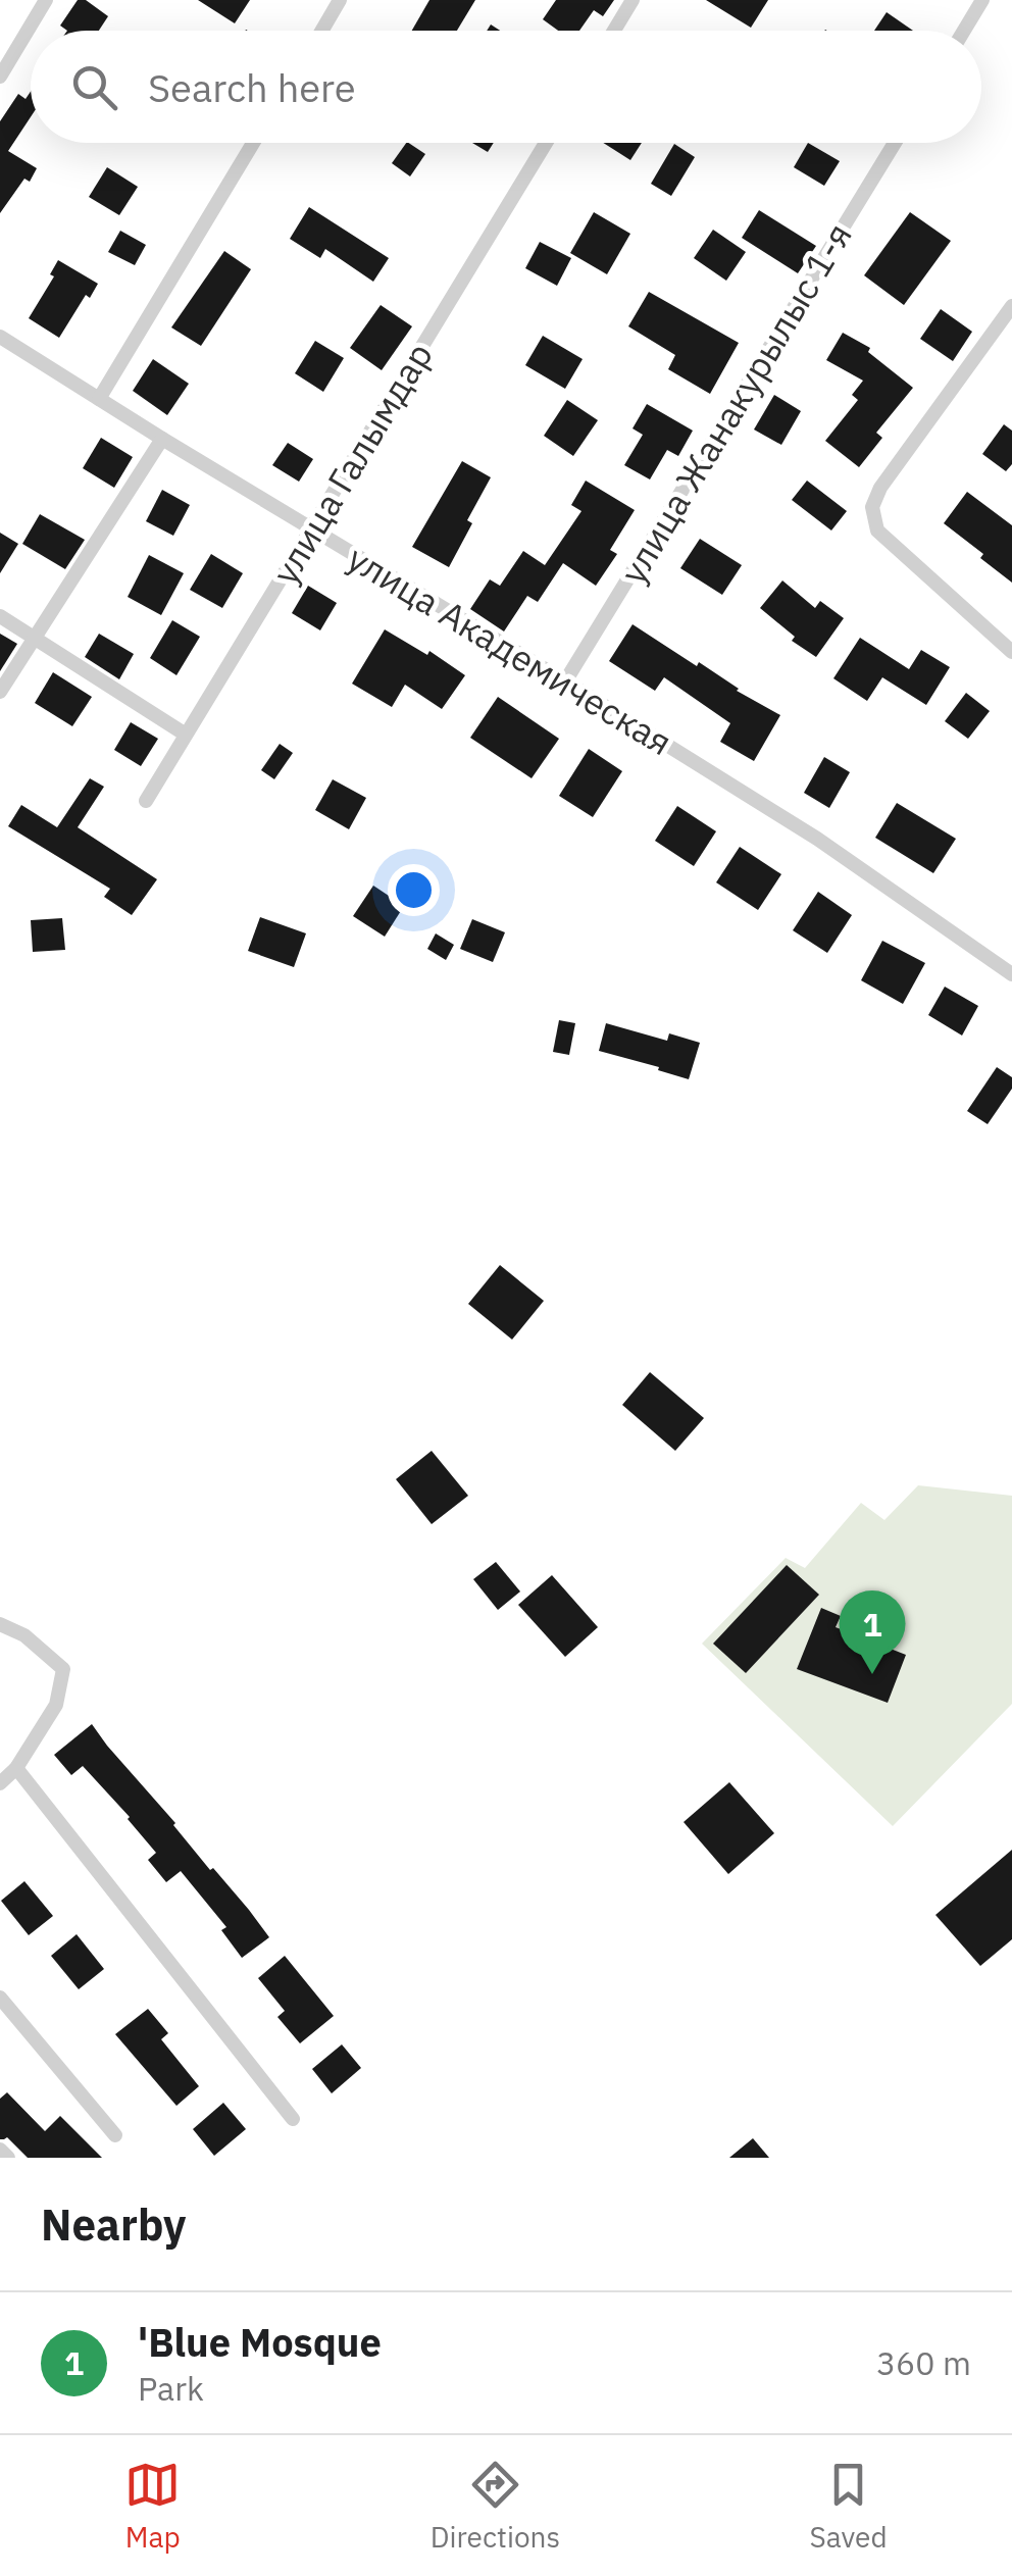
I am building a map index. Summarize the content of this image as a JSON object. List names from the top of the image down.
{
  "streets": {
    "street": ["улица Жанакурылыс 1-я", "улица Галымдар", "улица Академическая"]
  },
  "crossings": [
    ["улица Жанакурылыс 1-я", "улица Академическая"],
    ["улица Галымдар", "улица Академическая"]
  ],
  "page": {
    "search": "Search here",
    "pins": "1",
    "heading": "Nearby",
    "list": [
      {
        "mark": "1",
        "name": "'Blue Mosque",
        "note": "Park",
        "value": "360 m"
      }
    ],
    "nav": ["Map", "Directions", "Saved"]
  }
}
